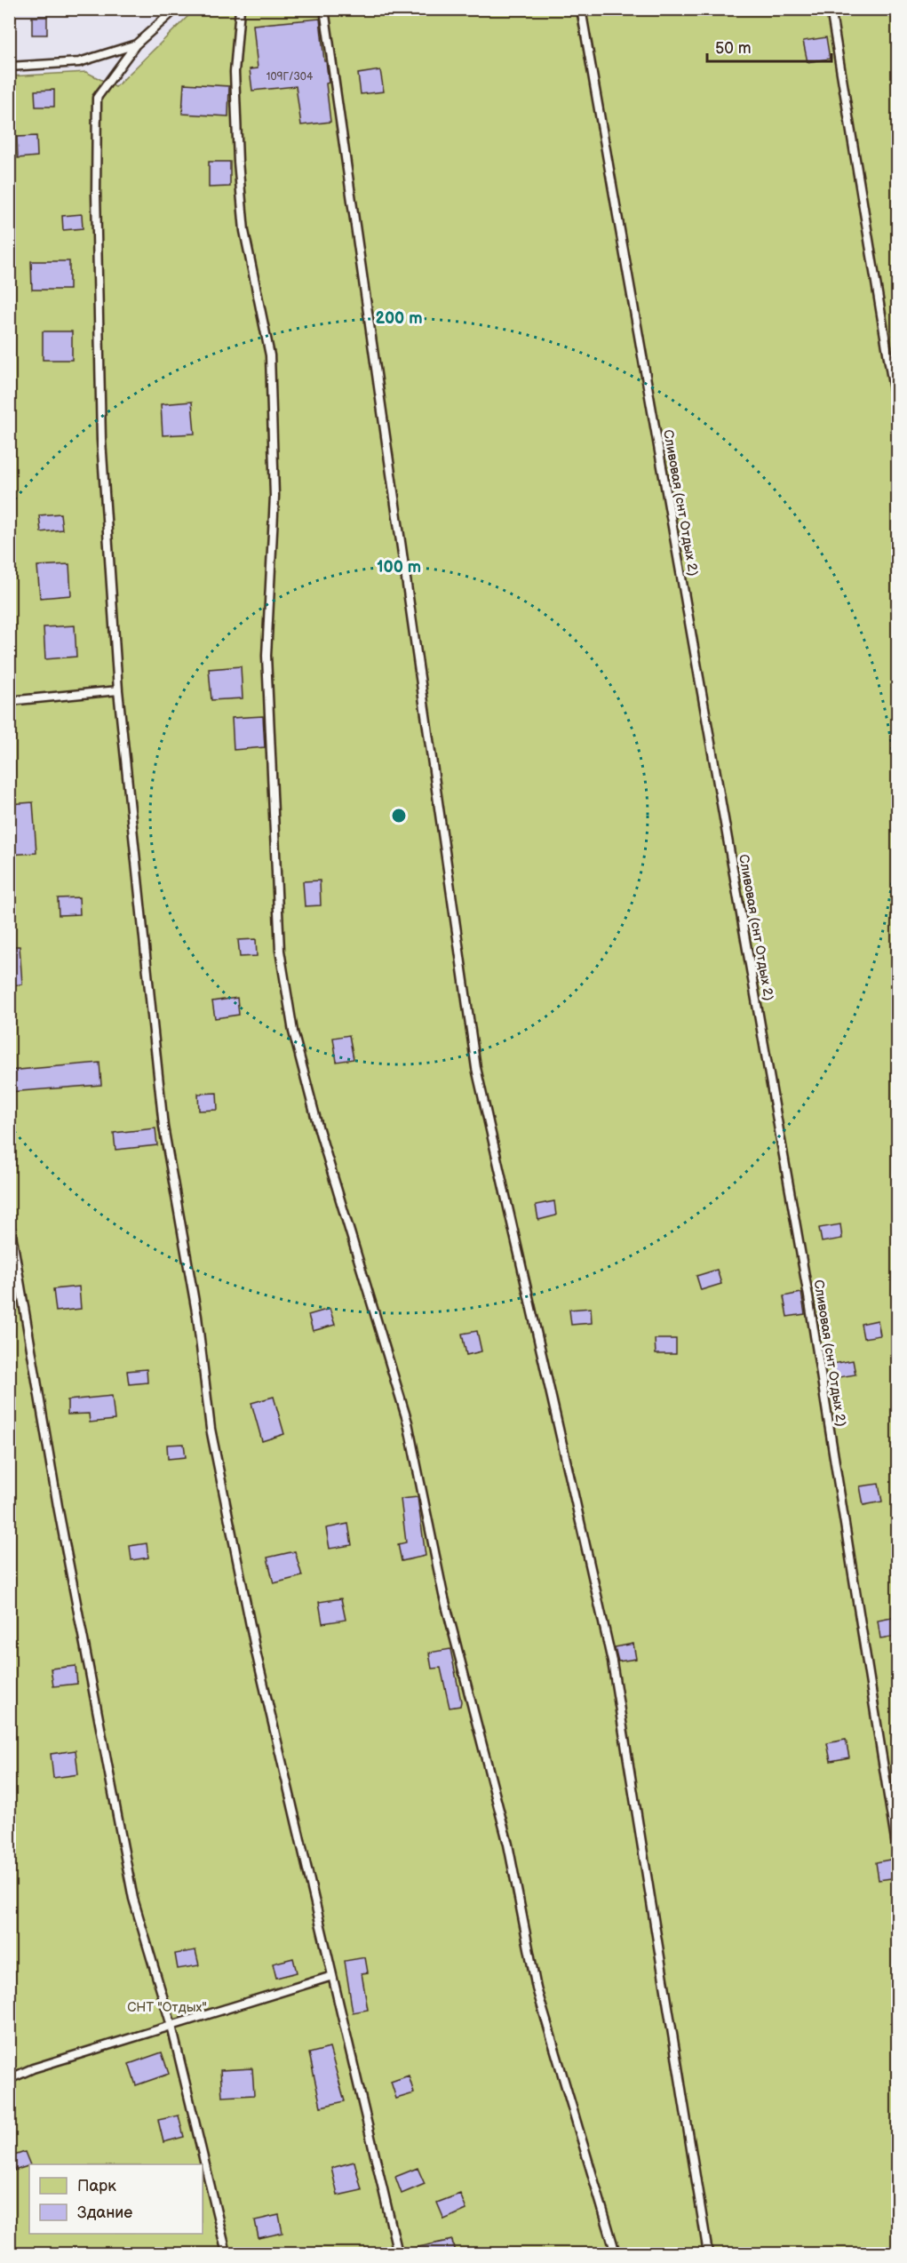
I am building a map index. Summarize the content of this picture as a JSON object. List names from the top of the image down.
{
  "streets": {
    "lane": ["Сливовая (снт Отдых 2)"]
  },
  "parks": ["СНТ \"Отдых\""],
  "house_numbers": ["109Г/304"],
  "legend": ["Парк", "Здание"],
  "scale_bar": "50 m",
  "rings": ["200 m", "100 m"]
}
